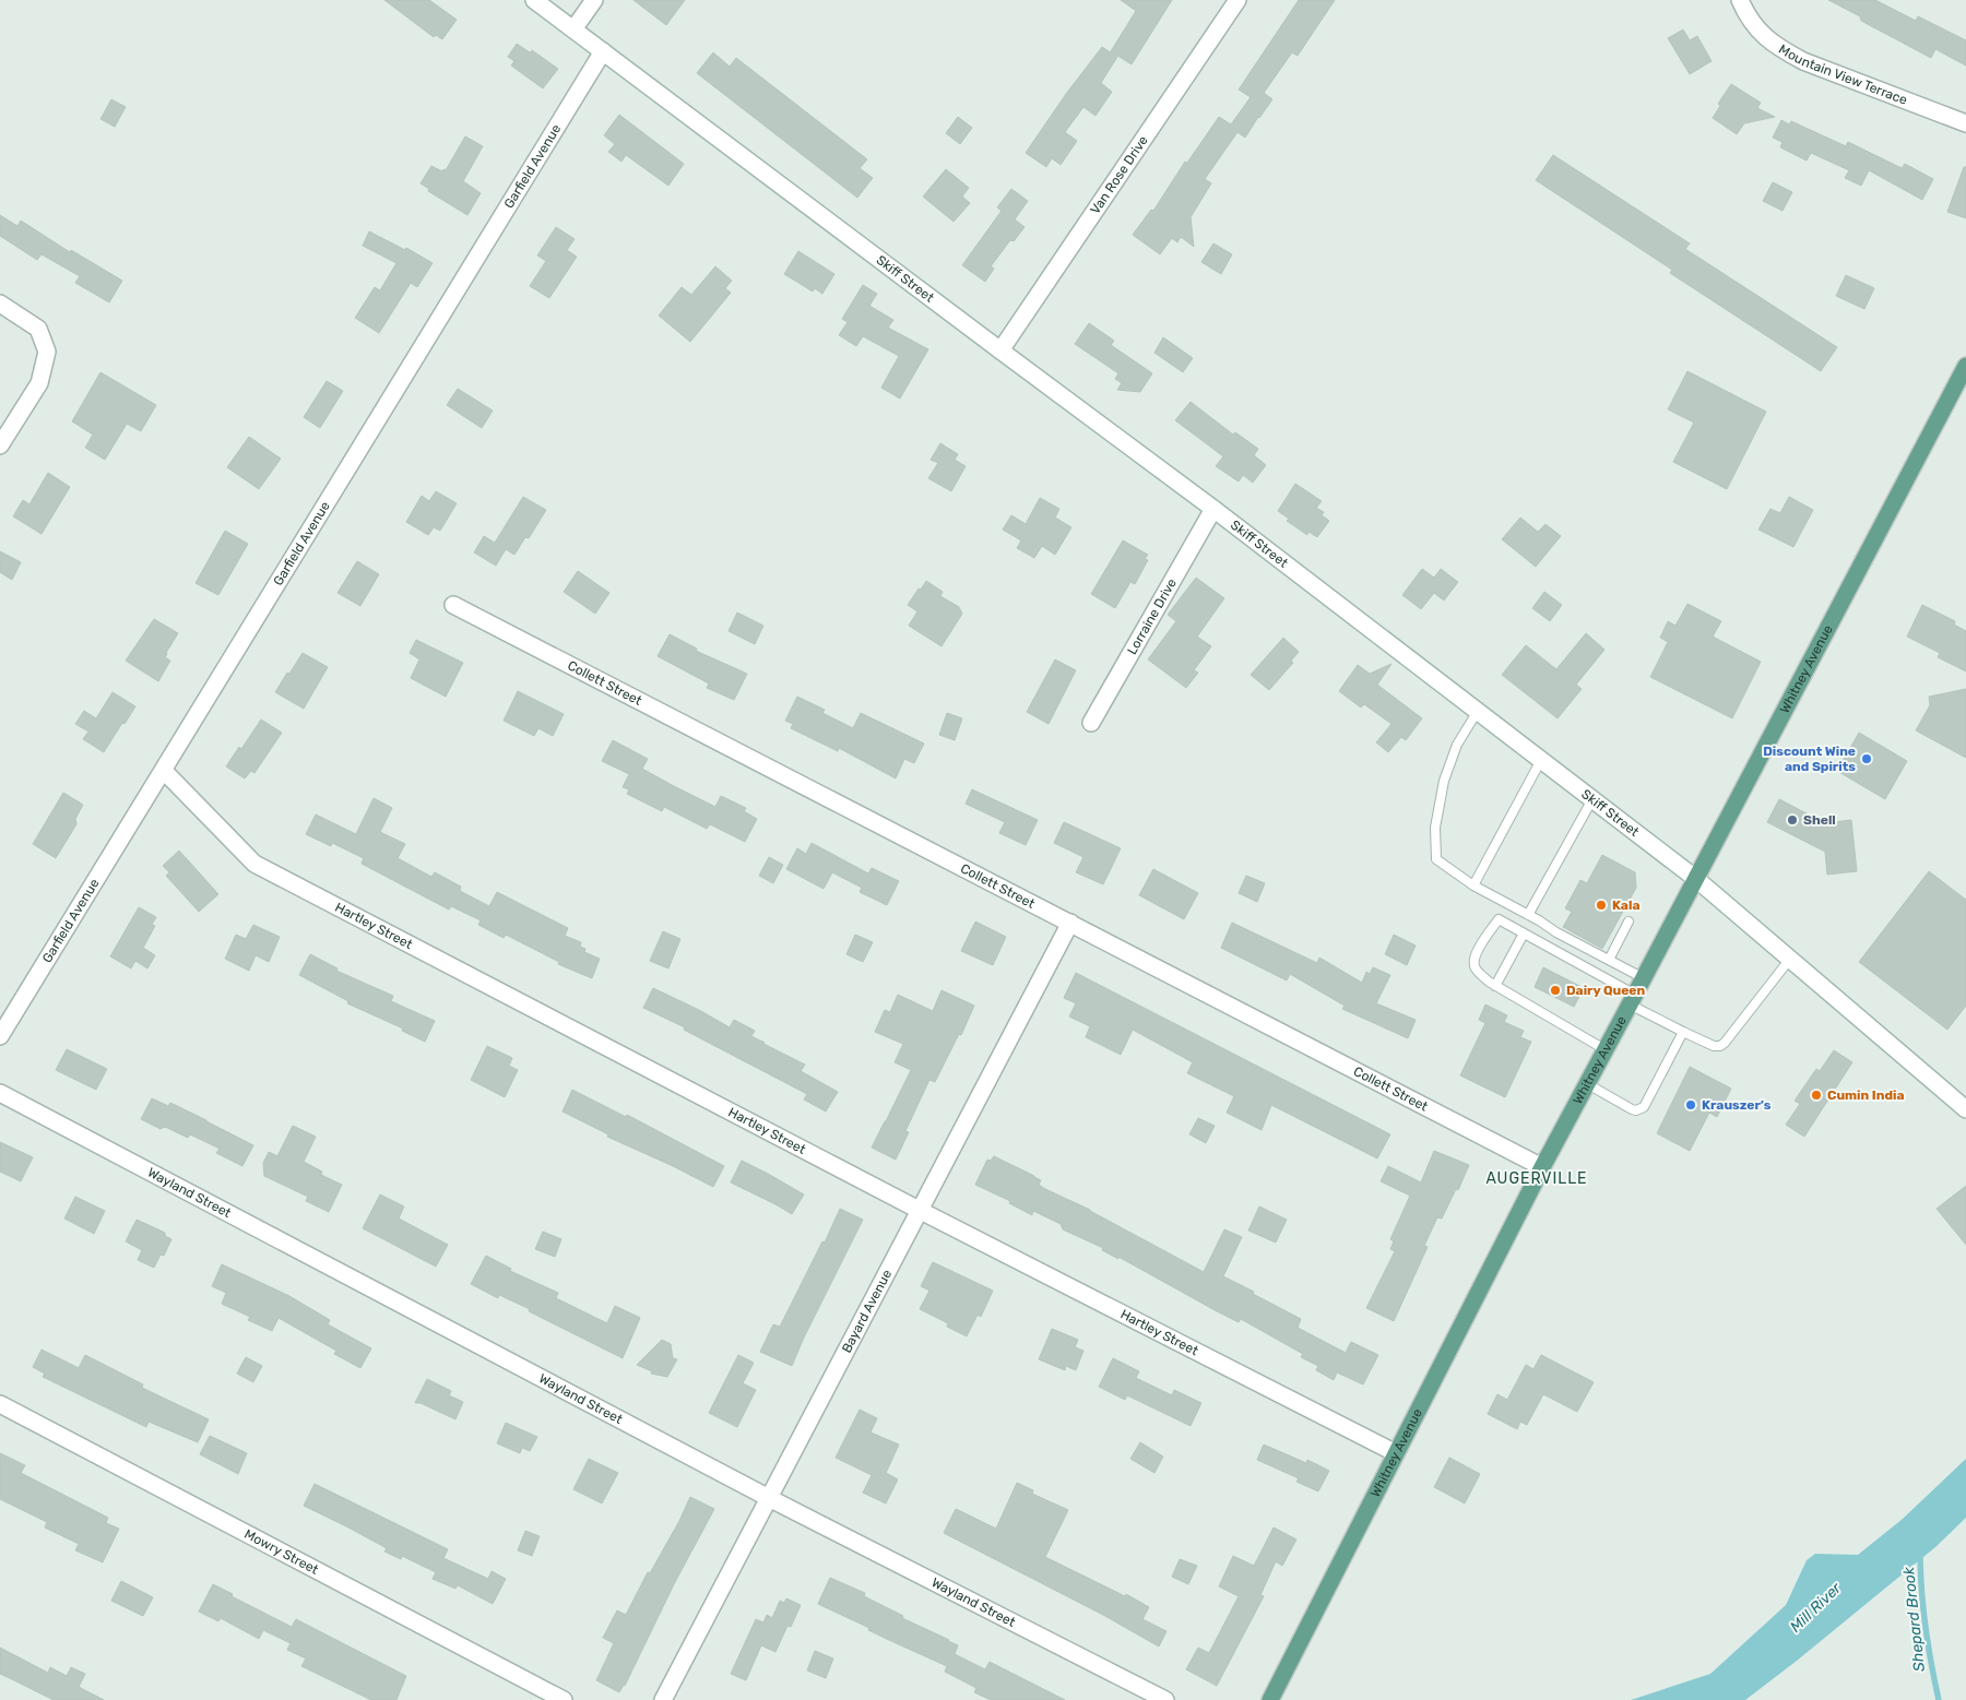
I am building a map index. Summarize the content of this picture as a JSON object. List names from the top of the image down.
{
  "streets": {
    "main road": ["Whitney Avenue"],
    "street": [
      "Mountain View Terrace",
      "Garfield Avenue",
      "Van Rose Drive",
      "Skiff Street",
      "Lorraine Drive",
      "Collett Street",
      "Hartley Street",
      "Wayland Street",
      "Bayard Avenue",
      "Mowry Street"
    ]
  },
  "crossings": [
    ["Garfield Avenue", "Skiff Street"],
    ["Garfield Avenue", "Hartley Street"],
    ["Van Rose Drive", "Skiff Street"],
    ["Skiff Street", "Lorraine Drive"],
    ["Skiff Street", "Whitney Avenue"],
    ["Whitney Avenue", "Collett Street"],
    ["Whitney Avenue", "Hartley Street"],
    ["Collett Street", "Bayard Avenue"],
    ["Hartley Street", "Bayard Avenue"],
    ["Wayland Street", "Bayard Avenue"]
  ],
  "districts": ["AUGERVILLE"],
  "water": ["Mill River", "Shepard Brook"],
  "places": [
    "Discount Wine and Spirits",
    "Shell",
    "Kala",
    "Dairy Queen",
    "Cumin India",
    "Krauszer’s"
  ]
}
